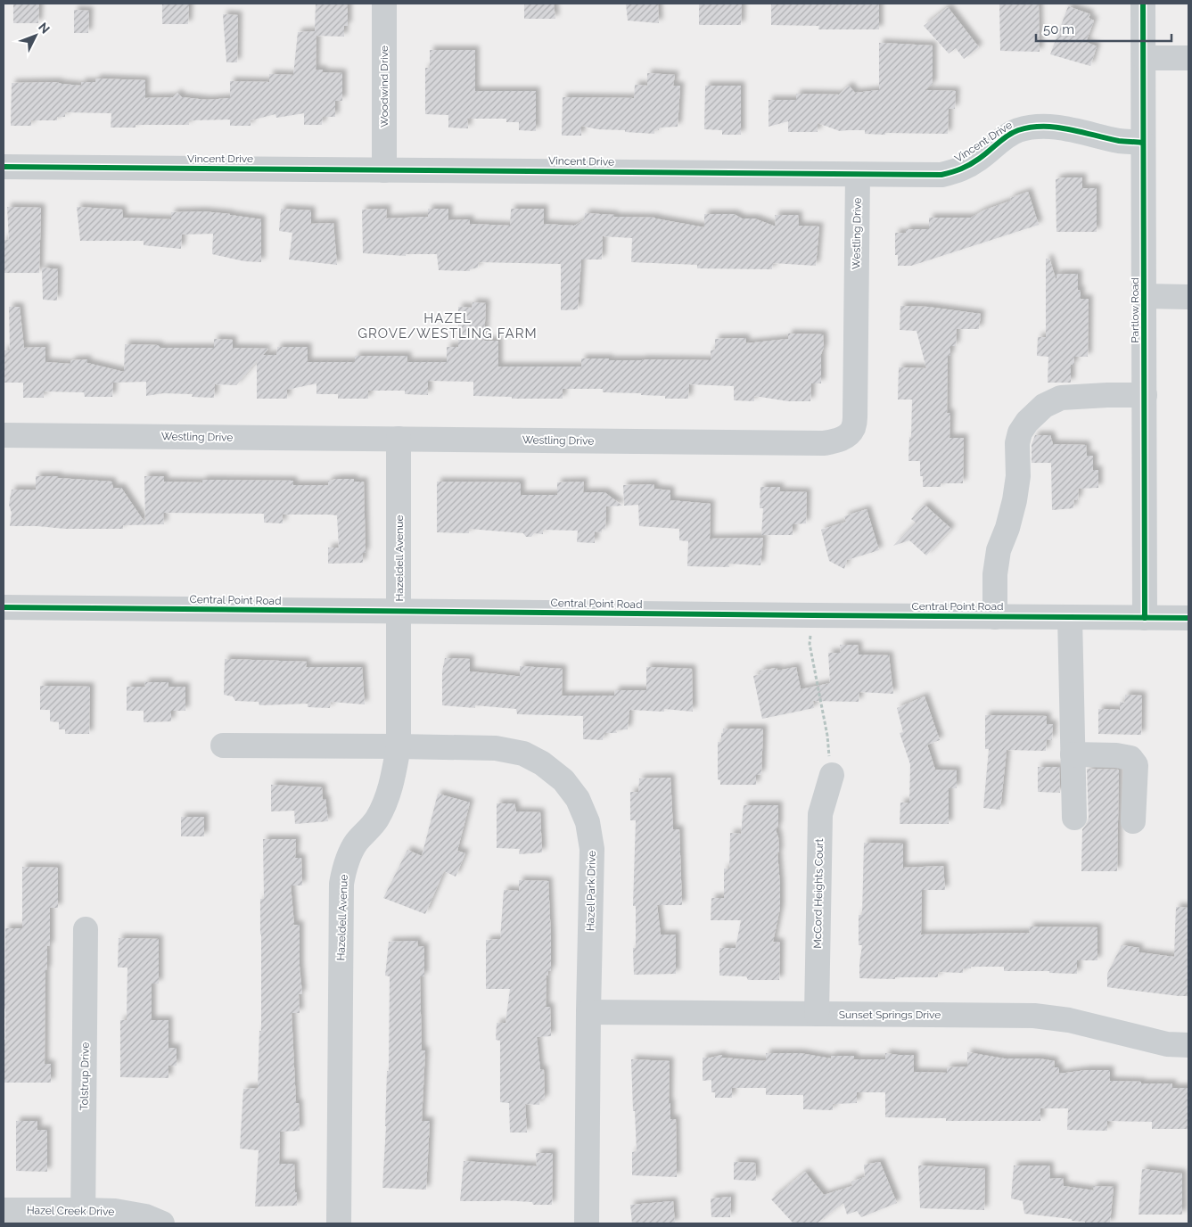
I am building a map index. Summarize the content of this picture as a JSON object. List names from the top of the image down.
{
  "streets": {
    "street": [
      "Woodwind Drive",
      "Vincent Drive",
      "Westling Drive",
      "Partlow Road",
      "Hazeldell Avenue",
      "Central Point Road",
      "Hazel Park Drive",
      "McCord Heights Court",
      "Sunset Springs Drive",
      "Tolstrup Drive",
      "Hazel Creek Drive"
    ]
  },
  "crossings": [
    ["Woodwind Drive", "Vincent Drive"],
    ["Vincent Drive", "Westling Drive"],
    ["Vincent Drive", "Partlow Road"],
    ["Westling Drive", "Hazeldell Avenue"],
    ["Partlow Road", "Central Point Road"],
    ["Hazeldell Avenue", "Central Point Road"],
    ["Hazeldell Avenue", "Hazel Park Drive"],
    ["Hazel Park Drive", "Sunset Springs Drive"],
    ["McCord Heights Court", "Sunset Springs Drive"],
    ["Tolstrup Drive", "Hazel Creek Drive"]
  ],
  "districts": ["HAZEL GROVE/WESTLING FARM"],
  "scale_bar": "50 m",
  "north": "top right"
}
